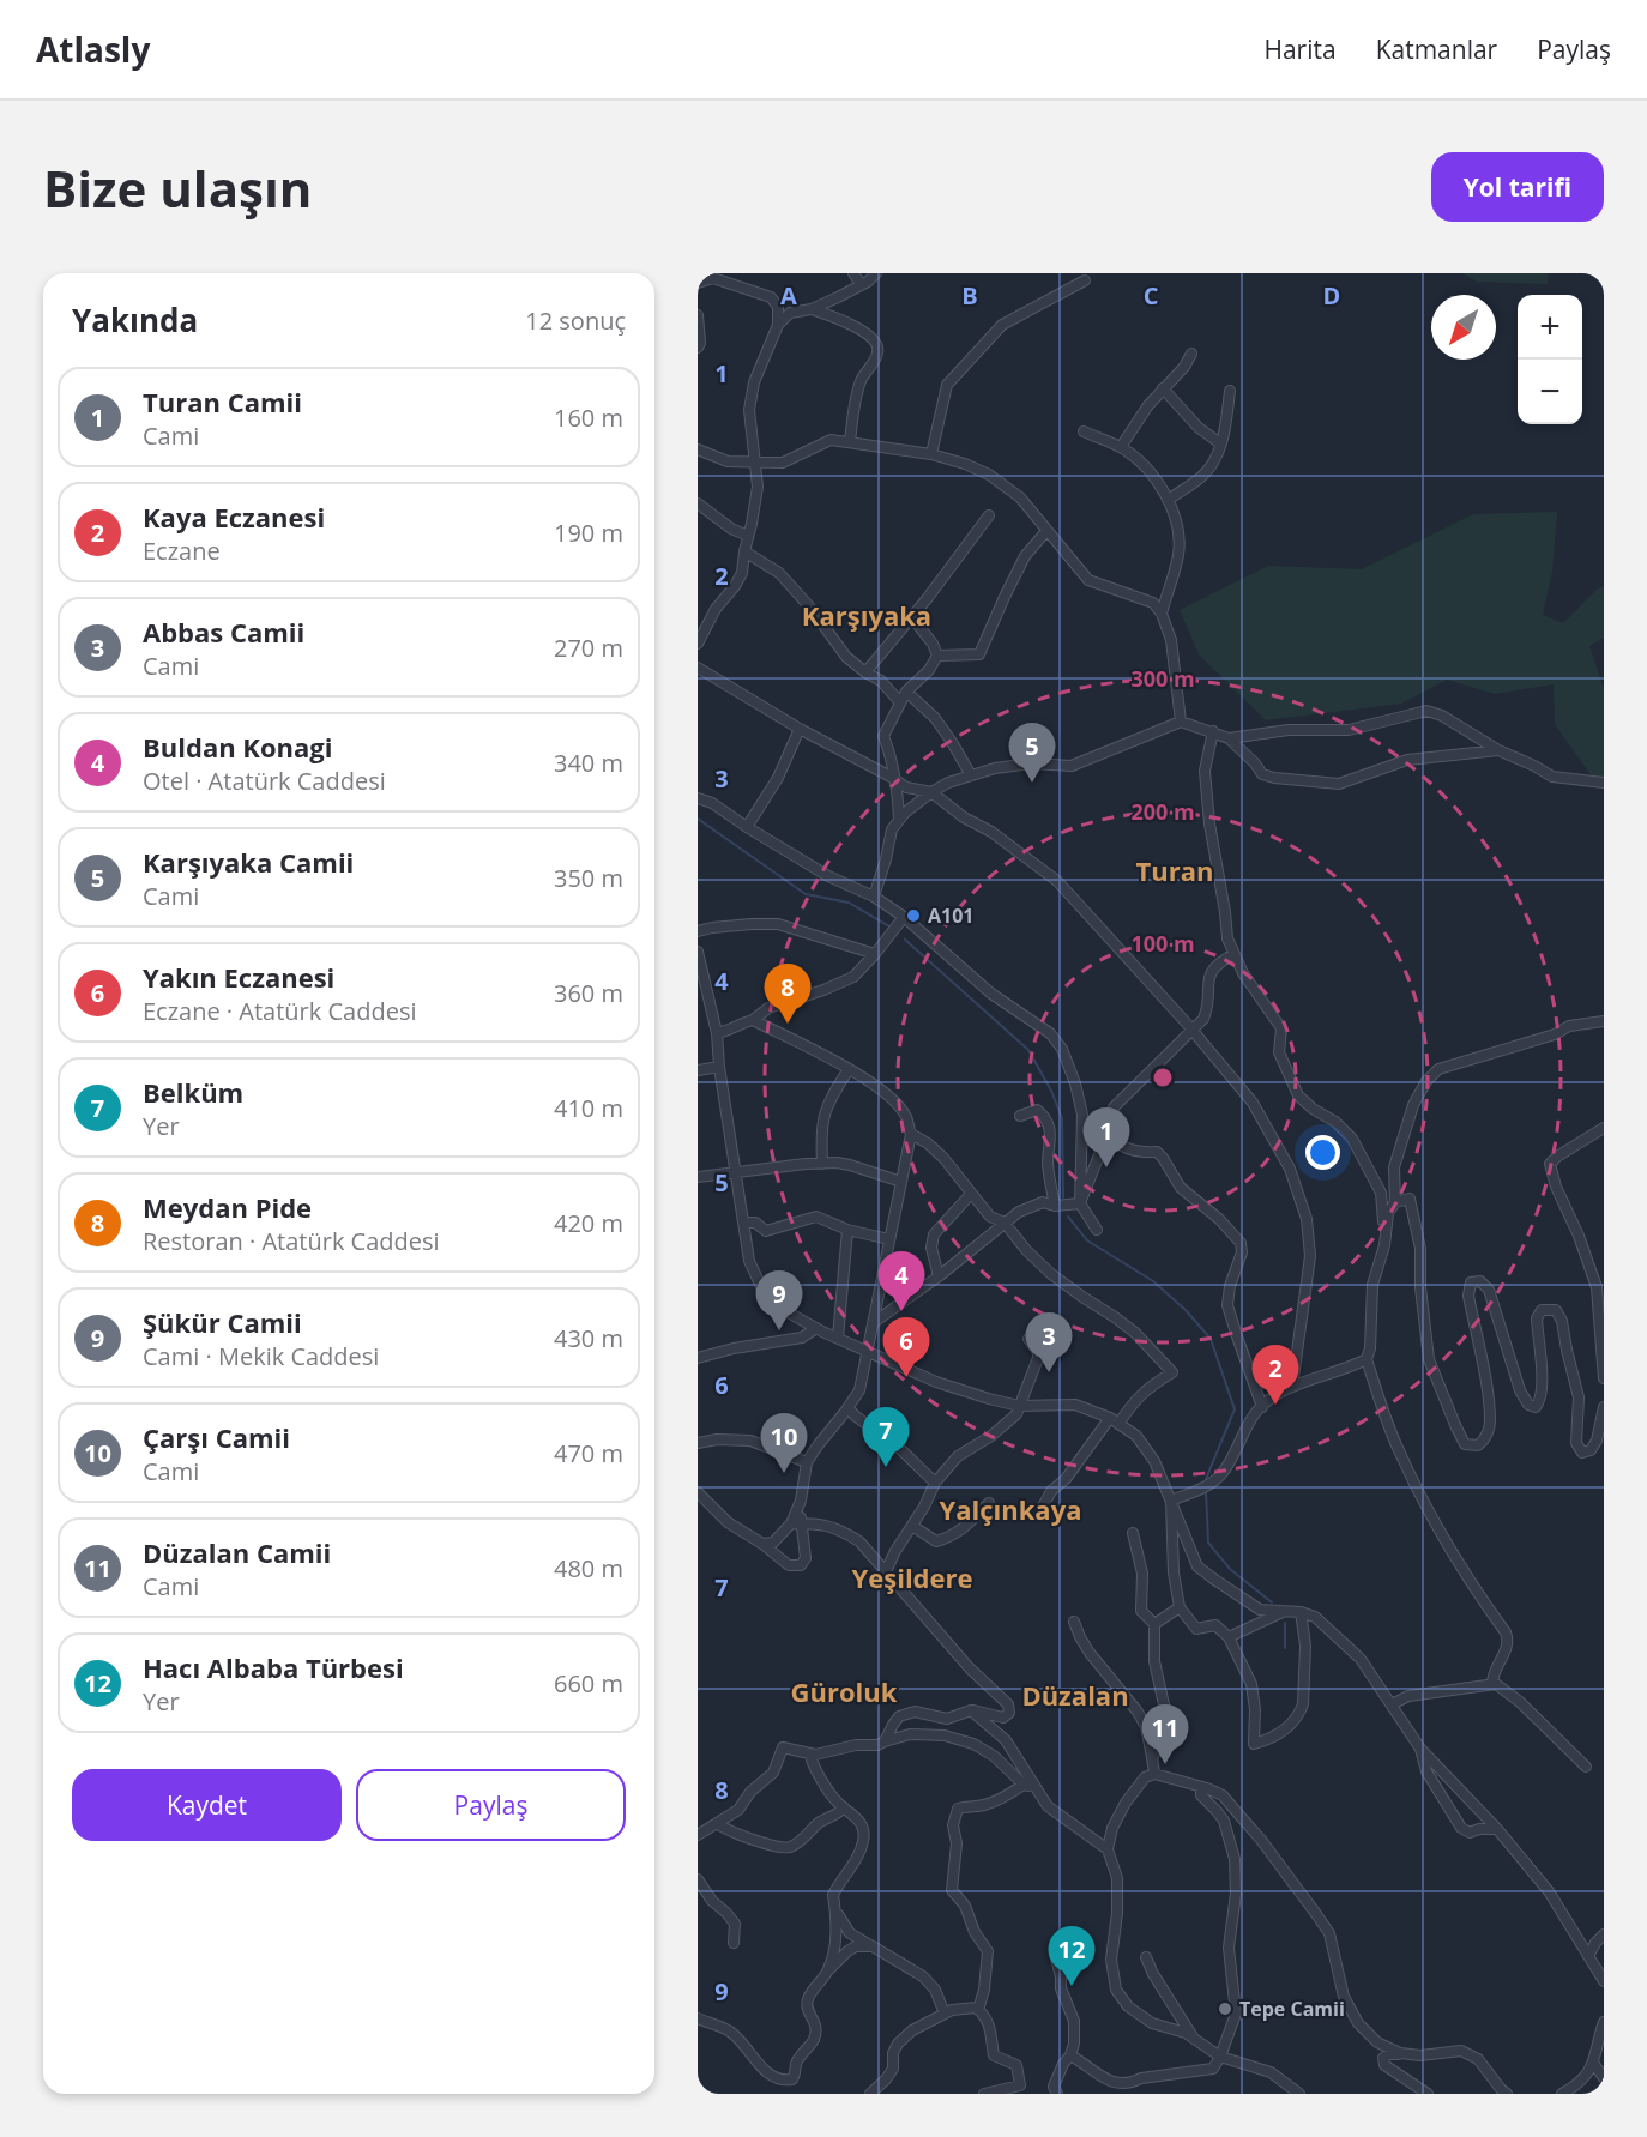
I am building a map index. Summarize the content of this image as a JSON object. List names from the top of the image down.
{
  "districts": [
    "Karşıyaka",
    "Turan",
    "Yalçınkaya",
    "Yeşildere",
    "Güroluk",
    "Düzalan"
  ],
  "places": ["A101", "Tepe Camii"],
  "north": "bottom left",
  "page": {
    "header": "Atlasly",
    "nav": ["Harita", "Katmanlar", "Paylaş"],
    "buttons": [
      "Yol tarifi",
      ["Kaydet", "Paylaş"]
    ],
    "title": "Bize ulaşın",
    "heading": ["Yakında", "12 sonuç"],
    "map_buttons": ["+", "−"],
    "list": [
      {
        "mark": "1",
        "name": "Turan Camii",
        "note": "Cami",
        "value": "160 m"
      },
      {
        "mark": "2",
        "name": "Kaya Eczanesi",
        "note": "Eczane",
        "value": "190 m"
      },
      {
        "mark": "3",
        "name": "Abbas Camii",
        "note": "Cami",
        "value": "270 m"
      },
      {
        "mark": "4",
        "name": "Buldan Konagi",
        "note": "Otel · Atatürk Caddesi",
        "value": "340 m"
      },
      {
        "mark": "5",
        "name": "Karşıyaka Camii",
        "note": "Cami",
        "value": "350 m"
      },
      {
        "mark": "6",
        "name": "Yakın Eczanesi",
        "note": "Eczane · Atatürk Caddesi",
        "value": "360 m"
      },
      {
        "mark": "7",
        "name": "Belküm",
        "note": "Yer",
        "value": "410 m"
      },
      {
        "mark": "8",
        "name": "Meydan Pide",
        "note": "Restoran · Atatürk Caddesi",
        "value": "420 m"
      },
      {
        "mark": "9",
        "name": "Şükür Camii",
        "note": "Cami · Mekik Caddesi",
        "value": "430 m"
      },
      {
        "mark": "10",
        "name": "Çarşı Camii",
        "note": "Cami",
        "value": "470 m"
      },
      {
        "mark": "11",
        "name": "Düzalan Camii",
        "note": "Cami",
        "value": "480 m"
      },
      {
        "mark": "12",
        "name": "Hacı Albaba Türbesi",
        "note": "Yer",
        "value": "660 m"
      }
    ],
    "pins": [
      "5",
      "8",
      "1",
      "4",
      "9",
      "3",
      "6",
      "2",
      "7",
      "10",
      "11",
      "12"
    ]
  },
  "grid": {
    "columns": [
      "A",
      "B",
      "C",
      "D"
    ],
    "rows": [
      "1",
      "2",
      "3",
      "4",
      "5",
      "6",
      "7",
      "8",
      "9"
    ]
  },
  "rings": ["300 m", "200 m", "100 m"]
}
